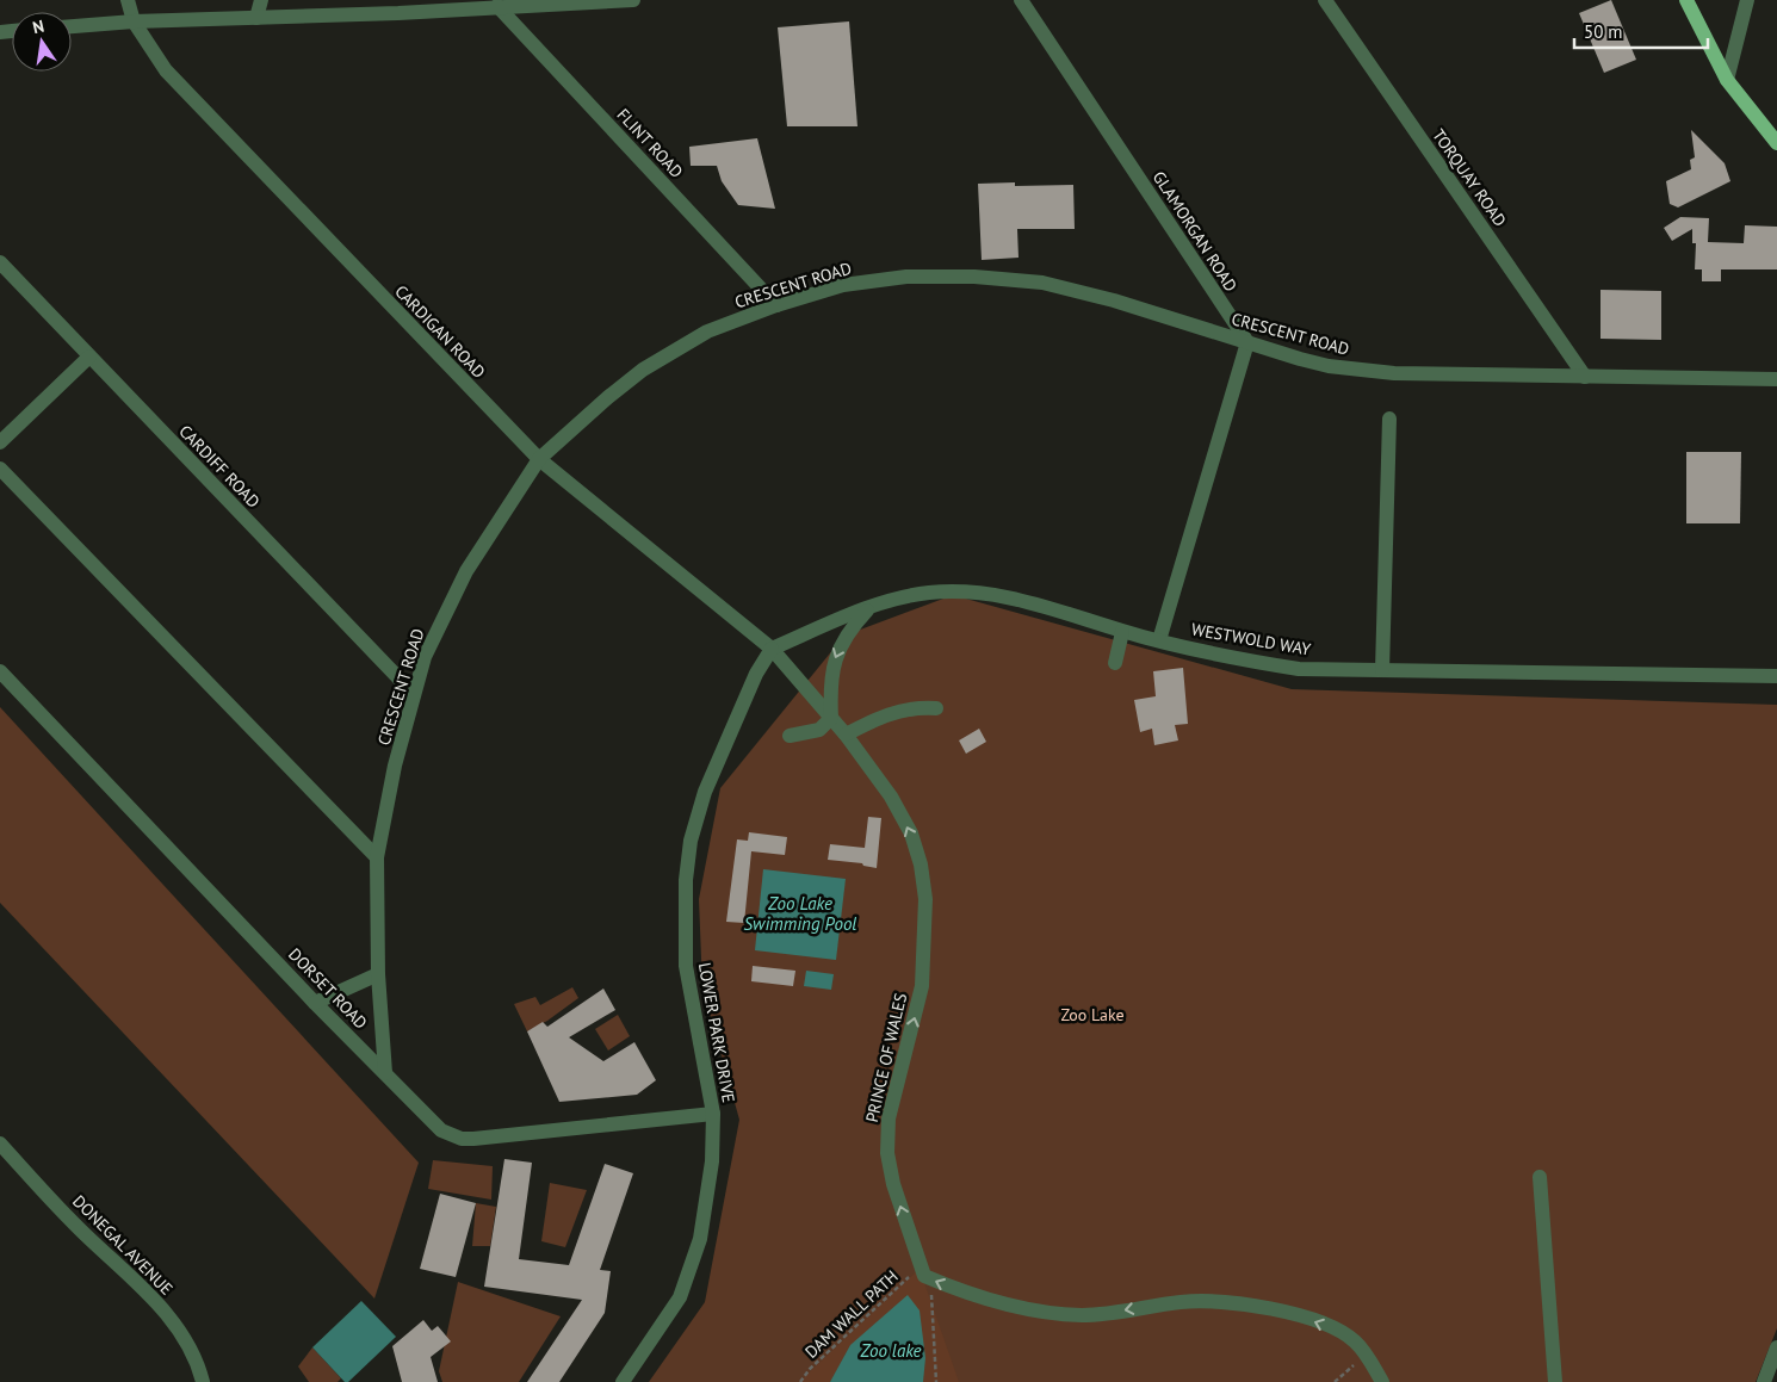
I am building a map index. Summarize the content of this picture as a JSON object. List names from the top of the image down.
{
  "streets": {
    "street": [
      "FLINT ROAD",
      "TORQUAY ROAD",
      "GLAMORGAN ROAD",
      "CRESCENT ROAD",
      "CARDIGAN ROAD",
      "CARDIFF ROAD",
      "WESTWOLD WAY",
      "DORSET ROAD",
      "LOWER PARK DRIVE",
      "PRINCE OF WALES",
      "DONEGAL AVENUE"
    ],
    "path": ["DAM WALL PATH"]
  },
  "crossings": [
    ["FLINT ROAD", "CRESCENT ROAD"],
    ["TORQUAY ROAD", "CRESCENT ROAD"],
    ["GLAMORGAN ROAD", "CRESCENT ROAD"],
    ["CRESCENT ROAD", "CARDIGAN ROAD"],
    ["CRESCENT ROAD", "CARDIFF ROAD"],
    ["CRESCENT ROAD", "DORSET ROAD"],
    ["CARDIGAN ROAD", "WESTWOLD WAY"],
    ["CARDIGAN ROAD", "LOWER PARK DRIVE"],
    ["CARDIGAN ROAD", "PRINCE OF WALES"],
    ["WESTWOLD WAY", "LOWER PARK DRIVE"],
    ["WESTWOLD WAY", "PRINCE OF WALES"],
    ["DORSET ROAD", "LOWER PARK DRIVE"],
    ["LOWER PARK DRIVE", "PRINCE OF WALES"],
    ["PRINCE OF WALES", "DAM WALL PATH"]
  ],
  "one_way": ["PRINCE OF WALES"],
  "water": ["Zoo Lake Swimming Pool", "Zoo lake"],
  "parks": ["Zoo Lake"],
  "scale_bar": "50 m",
  "north": "top"
}
